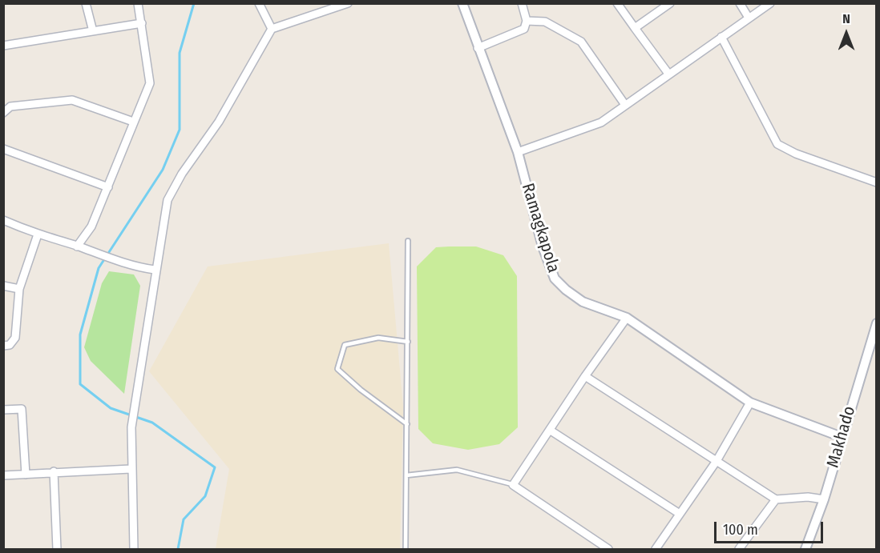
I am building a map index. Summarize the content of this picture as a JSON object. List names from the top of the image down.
{
  "streets": {
    "street": ["Ramagkapola", "Makhado"]
  },
  "crossings": [
    ["Ramagkapola", "Makhado"]
  ],
  "scale_bar": "100 m",
  "north": "top"
}
